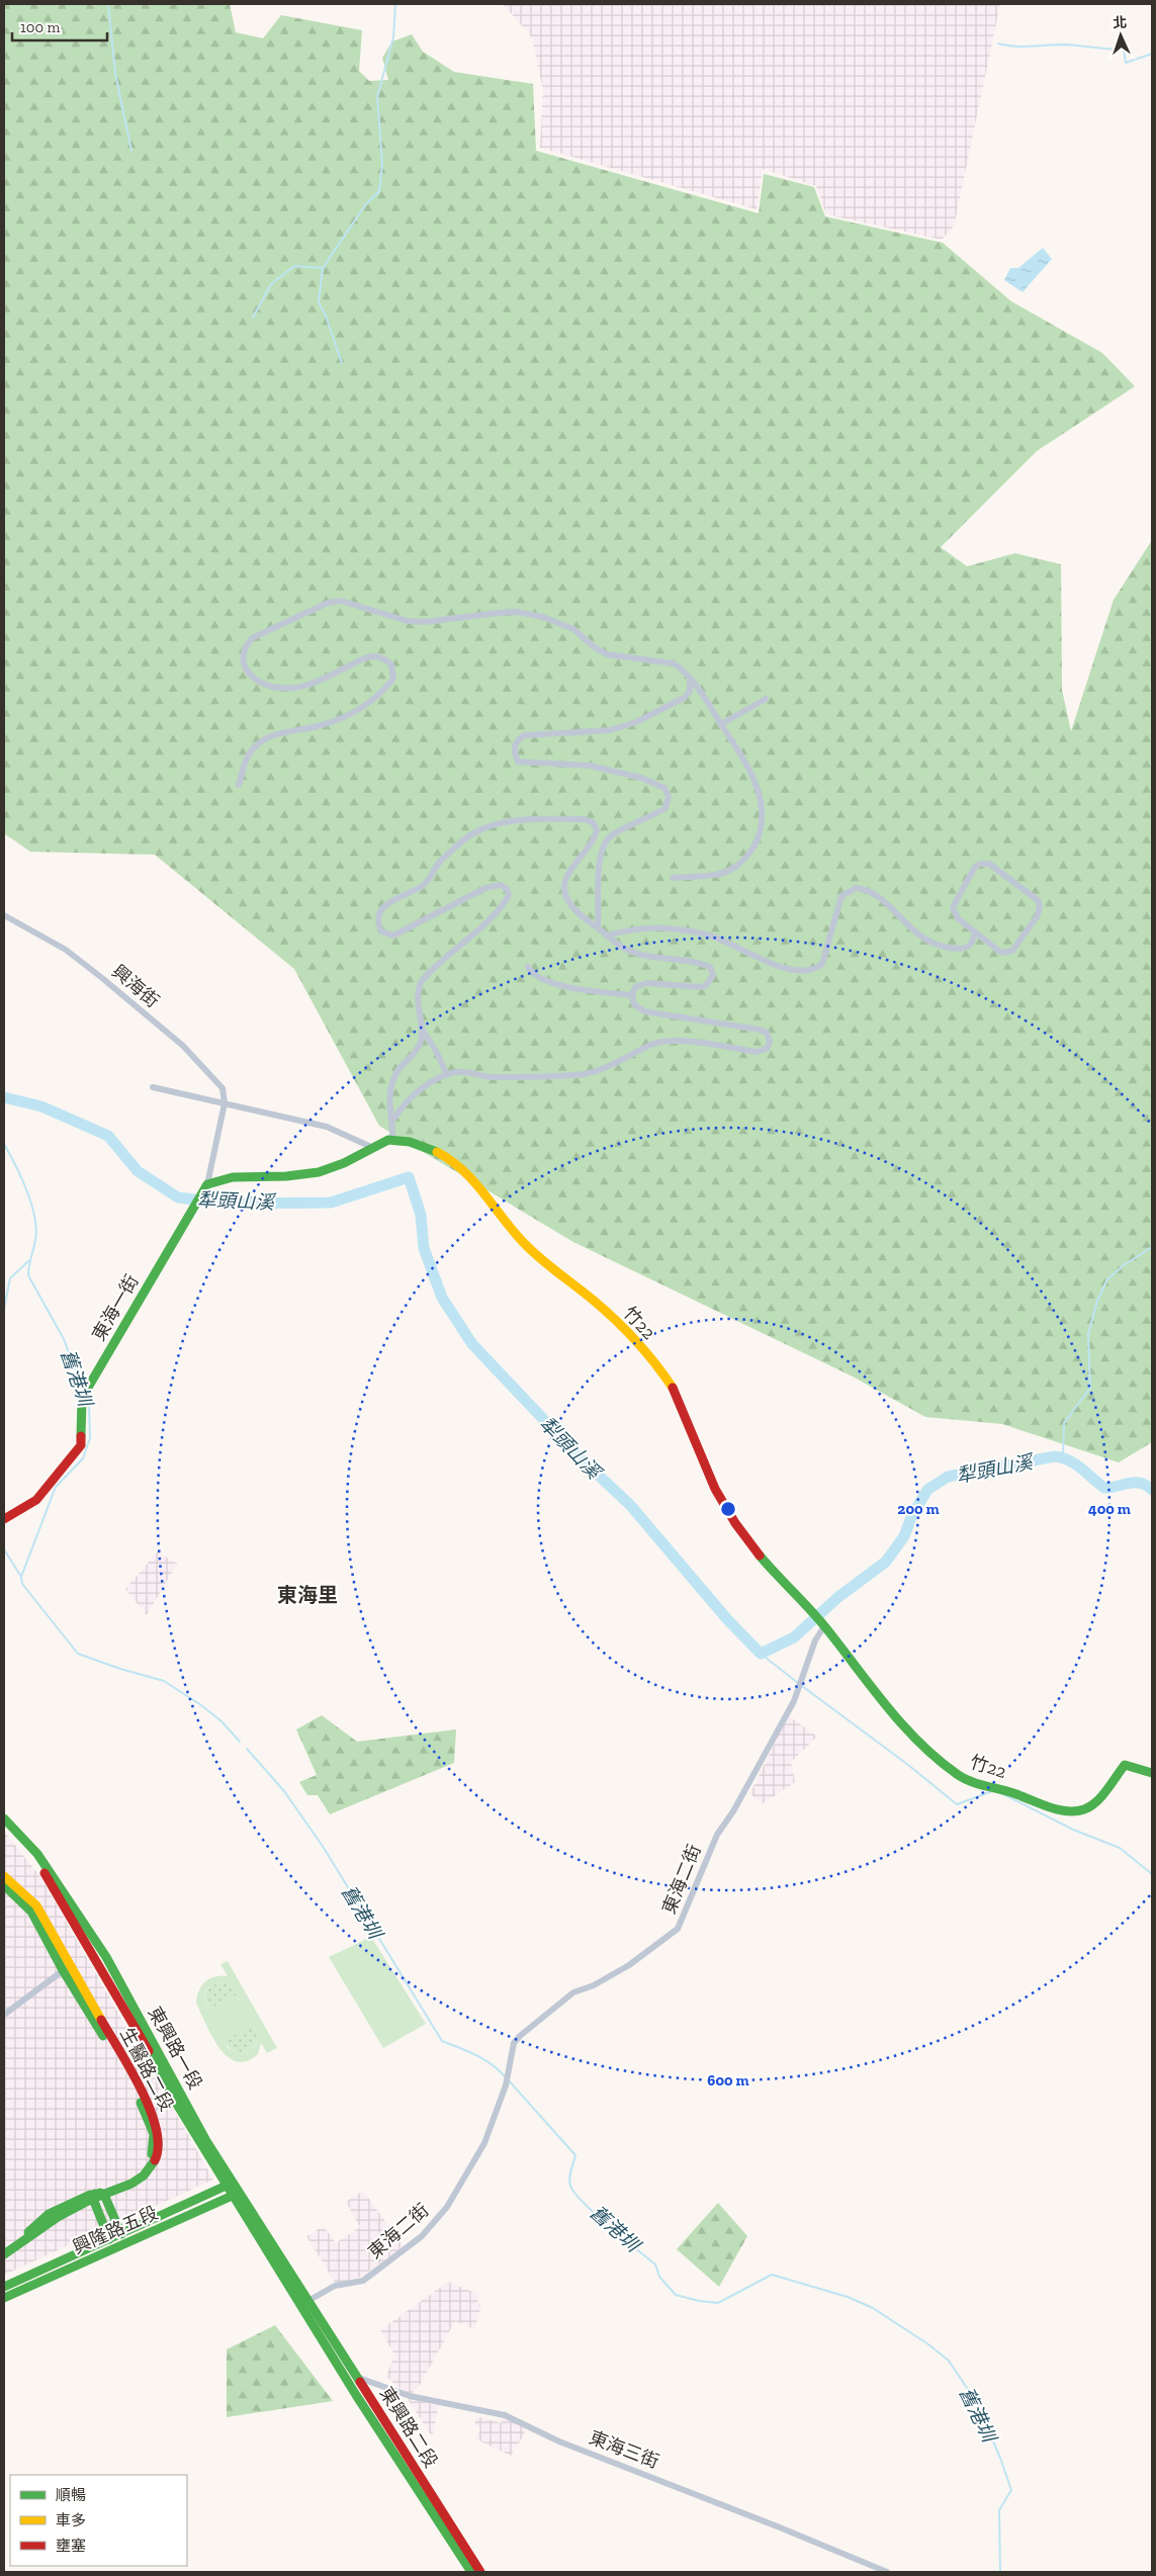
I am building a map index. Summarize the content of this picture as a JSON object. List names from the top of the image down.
{
  "streets": {
    "street": [
      "興海街",
      "東海一街",
      "竹22",
      "東海二街",
      "東興路一段",
      "生醫路二段",
      "興隆路五段",
      "東興路二段",
      "東海三街"
    ]
  },
  "crossings": [
    ["東海一街", "竹22"],
    ["竹22", "東海二街"],
    ["東海二街", "東興路一段"],
    ["東海二街", "東興路二段"],
    ["東興路一段", "興隆路五段"],
    ["東興路一段", "東興路二段"],
    ["東興路二段", "東海三街"]
  ],
  "districts": ["東海里"],
  "water": ["犁頭山溪", "舊港圳"],
  "legend": ["順暢", "車多", "壅塞"],
  "scale_bar": "100 m",
  "north": "top",
  "rings": ["200 m", "400 m", "600 m"]
}
